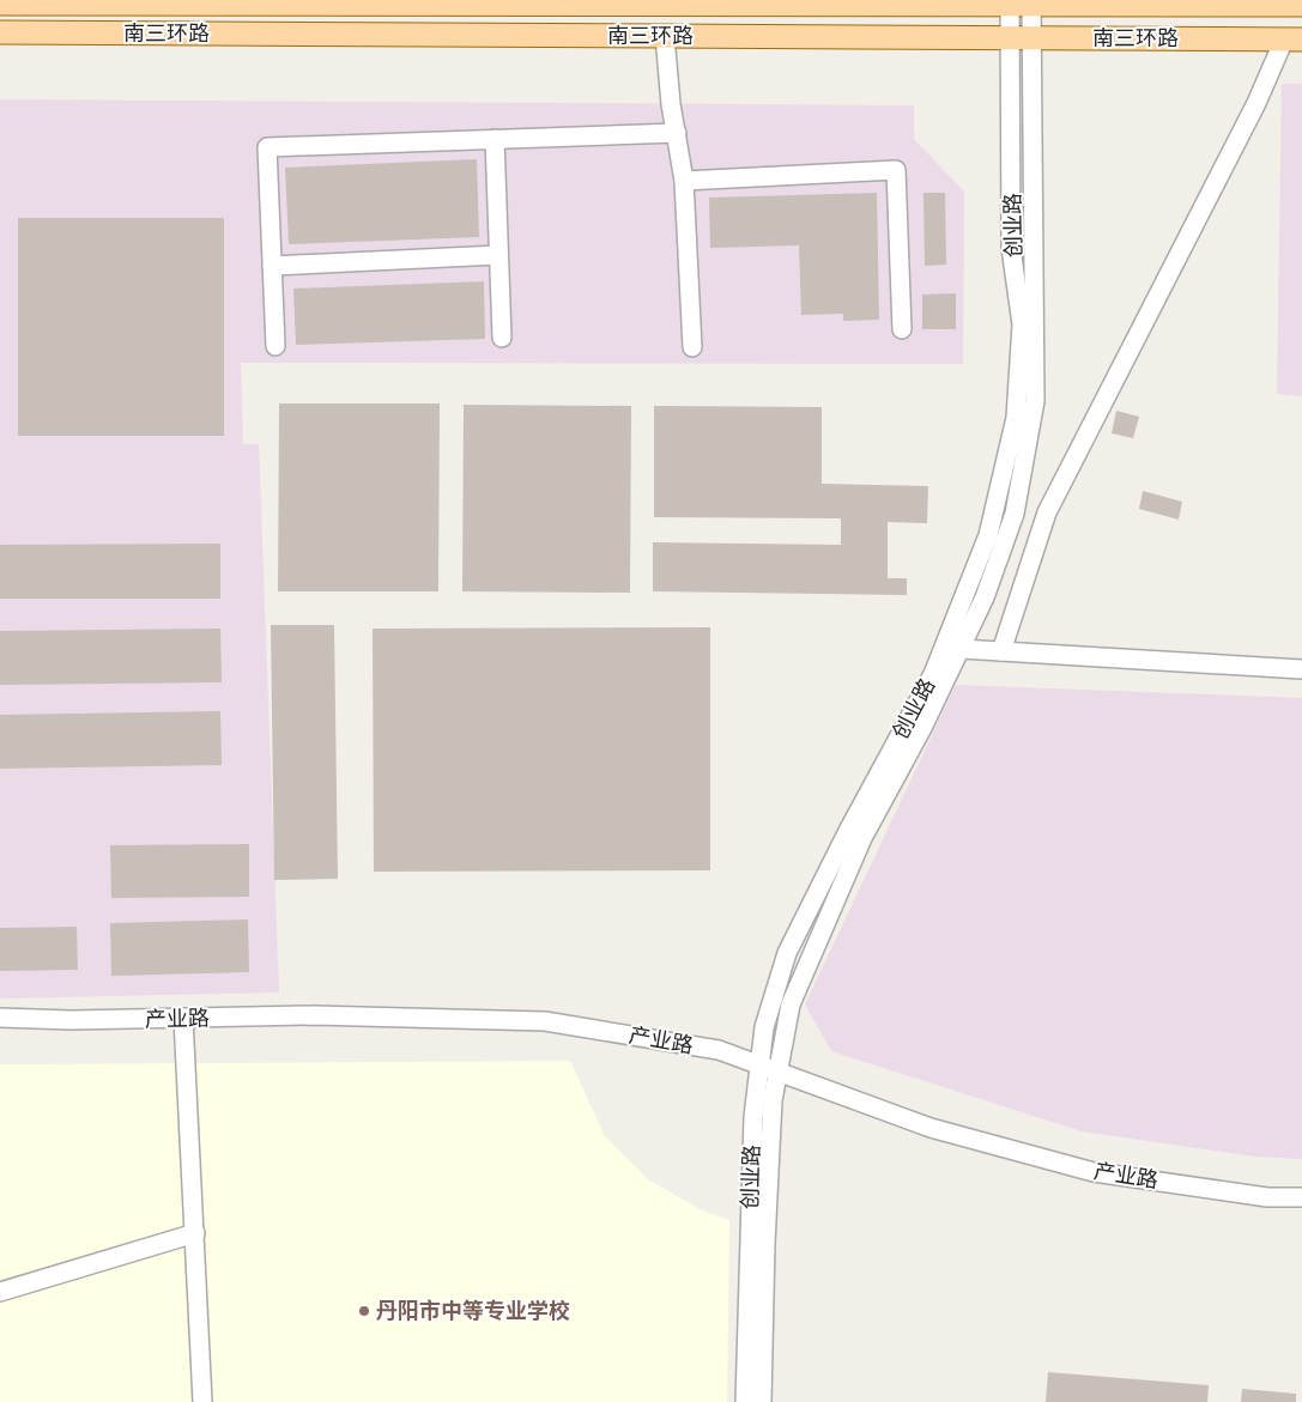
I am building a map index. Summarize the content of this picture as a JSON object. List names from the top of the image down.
{
  "streets": {
    "main road": ["南三环路"],
    "street": ["创业路", "产业路"]
  },
  "crossings": [
    ["南三环路", "创业路"],
    ["创业路", "产业路"]
  ],
  "places": ["丹阳市中等专业学校"]
}
